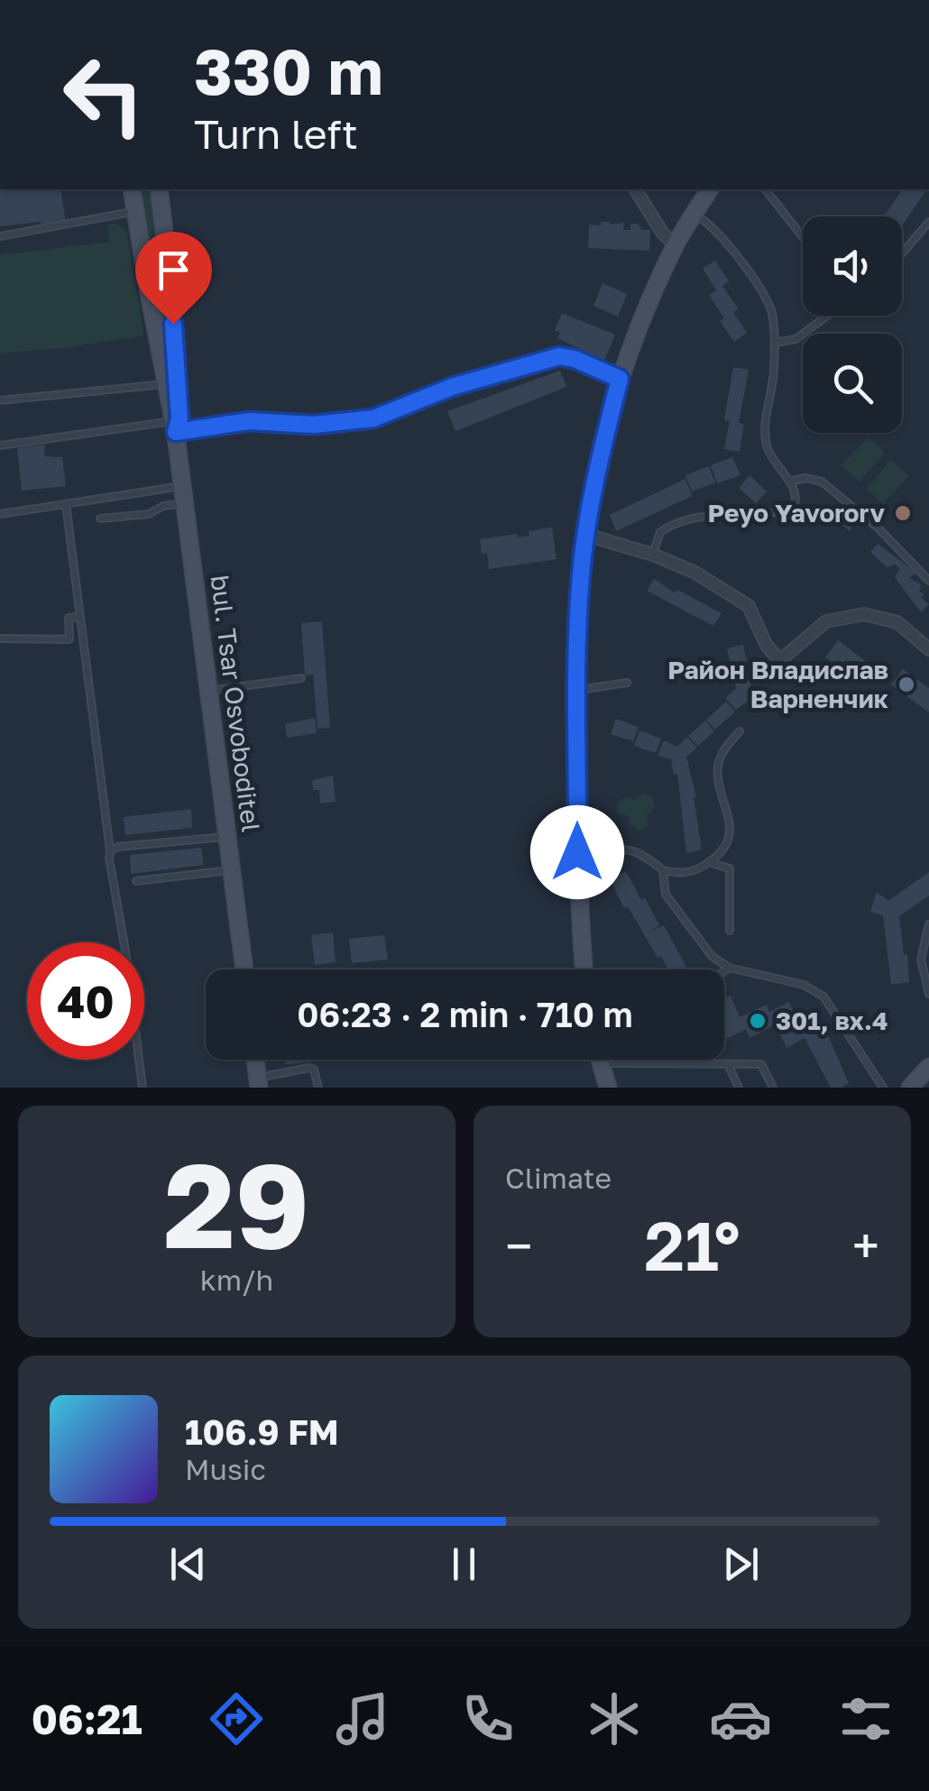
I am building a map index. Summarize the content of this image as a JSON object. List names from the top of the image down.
{
  "streets": {
    "main road": ["bul. Tsar Osvoboditel"]
  },
  "places": ["Peyo Yavororv", "Район Владислав Варненчик", "301, вх.4"],
  "page": {
    "turn": ["330 m", "Turn left"],
    "limit": "40",
    "trip": "06:23 · 2 min · 710 m",
    "tile": [
      ["29", "km/h"],
      "Climate"
    ],
    "heat": ["−", "21°", "+"],
    "song": ["106.9 FM", "Music"],
    "tabs": "06:21"
  }
}
